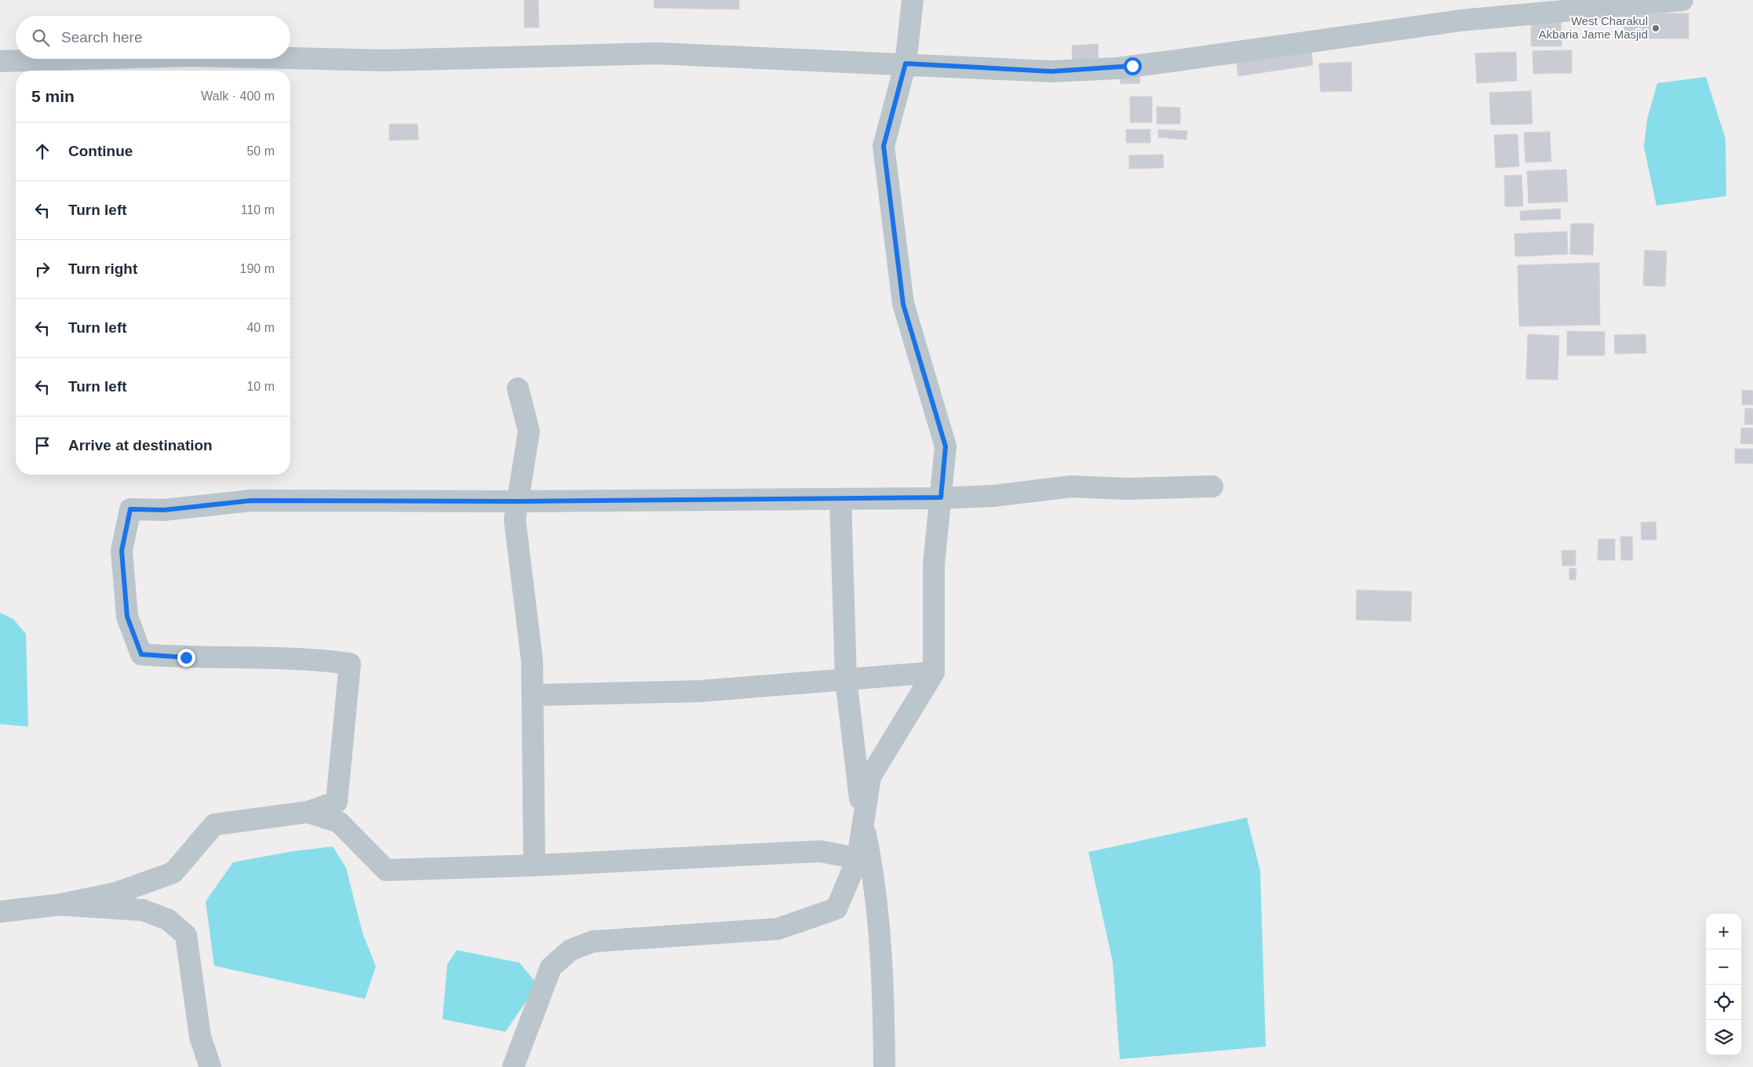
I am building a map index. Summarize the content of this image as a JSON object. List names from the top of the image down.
{
  "places": ["West Charakul Akbaria Jame Masjid"],
  "page": {
    "search": "Search here",
    "heading": ["5 min", "Walk · 400 m"],
    "list": [
      ["Continue", "50 m"],
      ["Turn left", "110 m"],
      ["Turn right", "190 m"],
      ["Turn left", "40 m"],
      ["Turn left", "10 m"],
      "Arrive at destination"
    ],
    "map_buttons": ["+", "−"]
  }
}
